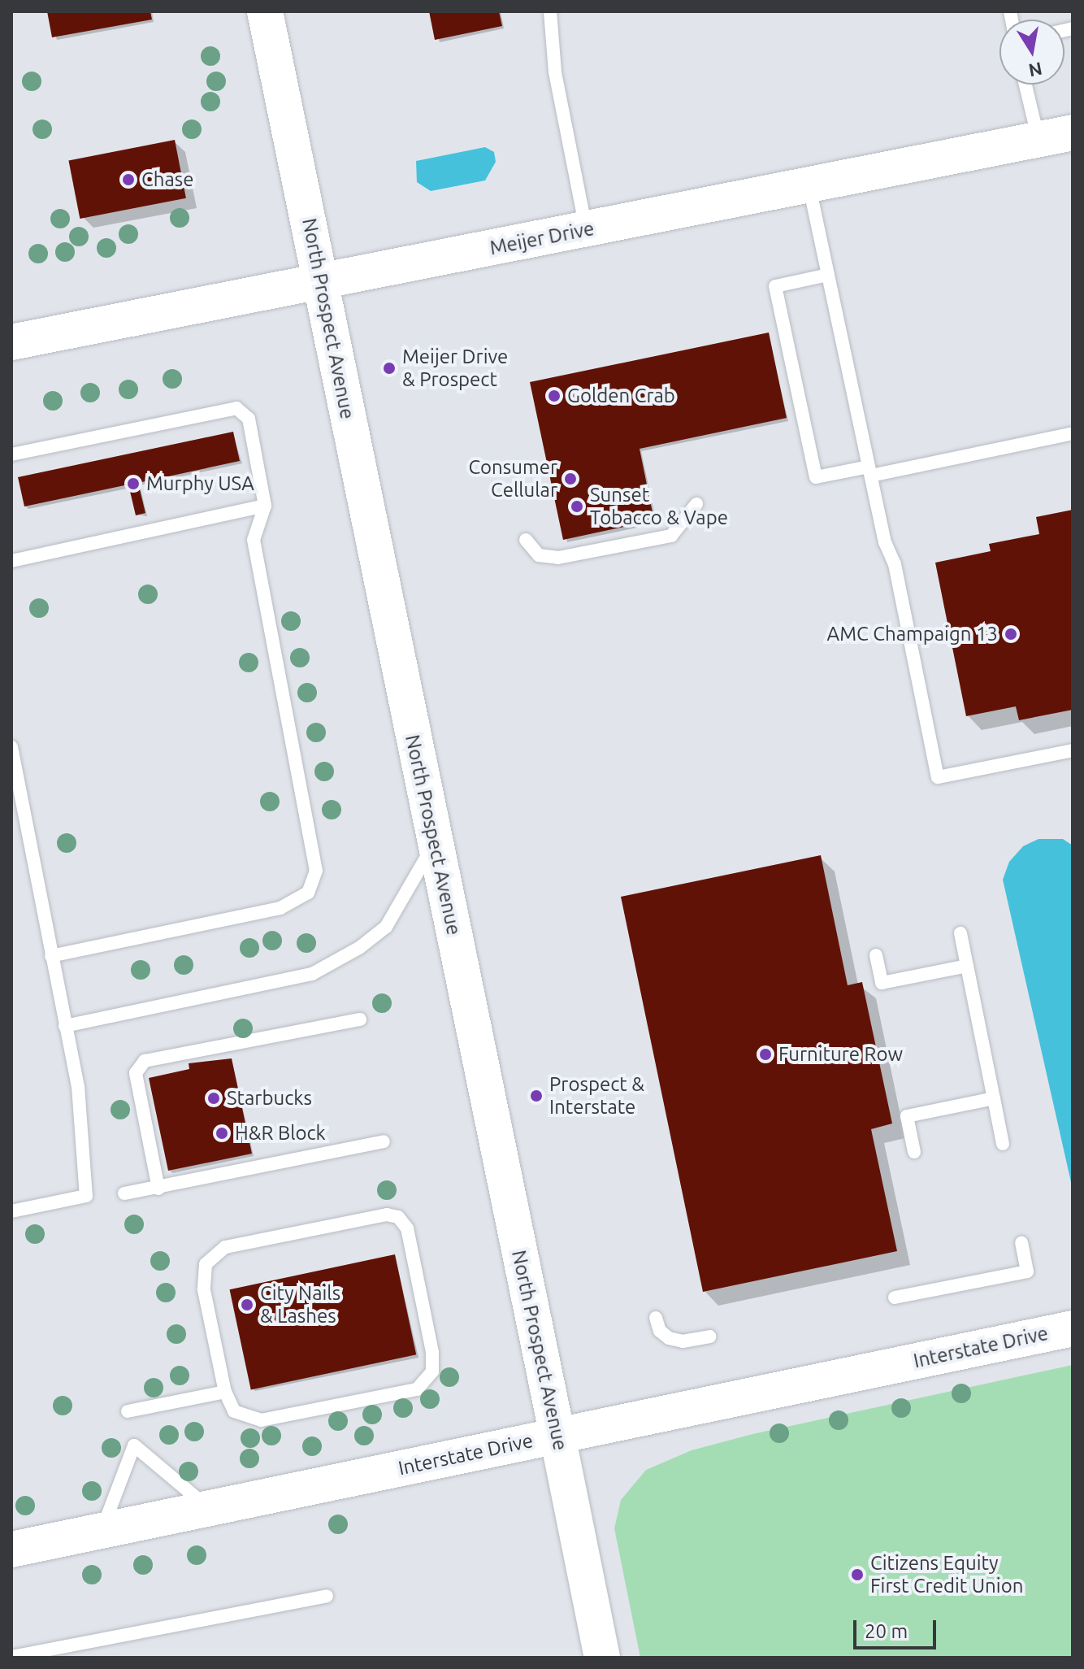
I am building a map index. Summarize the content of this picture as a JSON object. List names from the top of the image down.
{
  "streets": {
    "main road": ["Meijer Drive", "North Prospect Avenue", "Interstate Drive"]
  },
  "crossings": [
    ["Meijer Drive", "North Prospect Avenue"],
    ["North Prospect Avenue", "Interstate Drive"]
  ],
  "places": [
    "Chase",
    "Meijer Drive & Prospect",
    "Golden Crab",
    "Consumer Cellular",
    "Murphy USA",
    "Sunset Tobacco & Vape",
    "AMC Champaign 13",
    "Furniture Row",
    "Prospect & Interstate",
    "Starbucks",
    "H&R Block",
    "City Nails & Lashes",
    "Citizens Equity First Credit Union"
  ],
  "scale_bar": "20 m",
  "north": "bottom"
}
